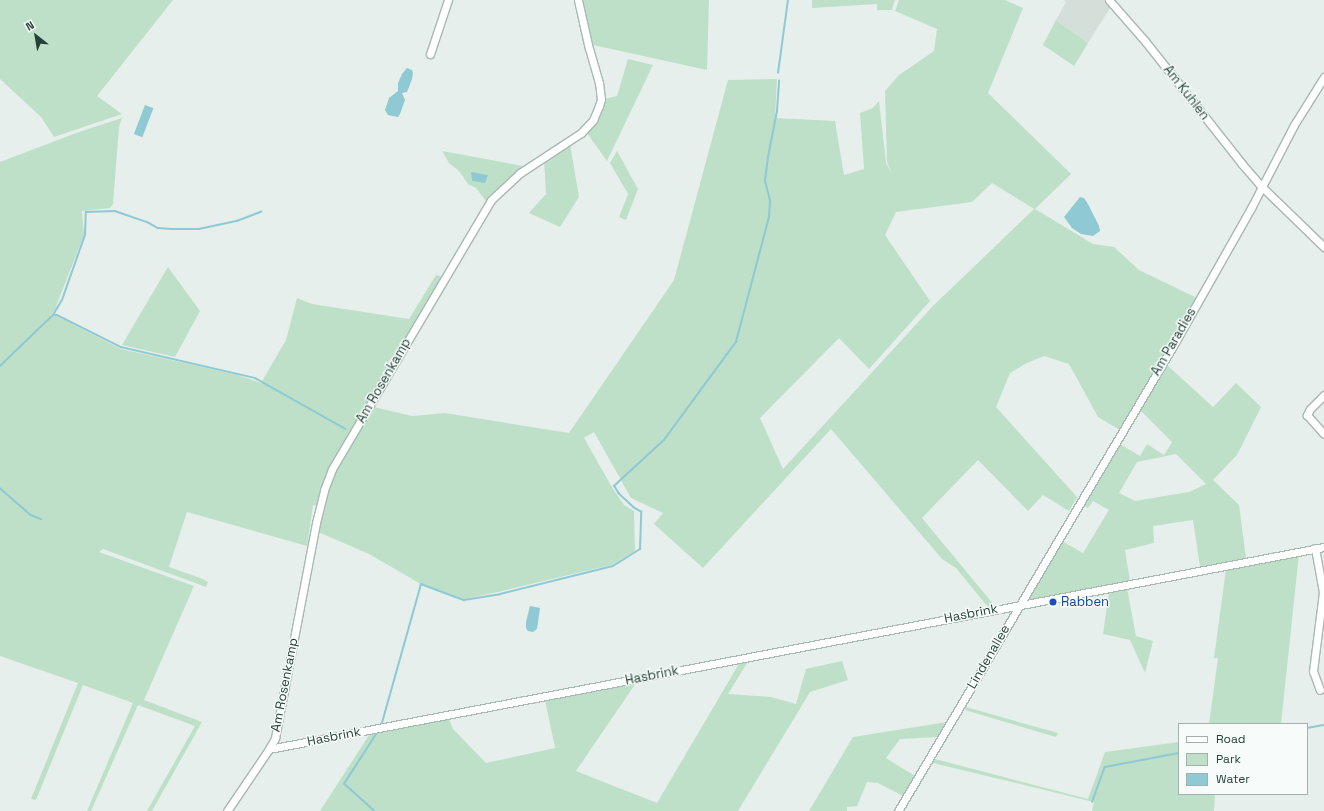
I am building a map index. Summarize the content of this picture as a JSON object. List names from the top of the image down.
{
  "streets": {
    "street": [
      "Am Kuhlen",
      "Am Paradies",
      "Am Rosenkamp",
      "Hasbrink",
      "Lindenallee"
    ]
  },
  "crossings": [
    ["Am Kuhlen", "Am Paradies"],
    ["Am Paradies", "Hasbrink"],
    ["Am Paradies", "Lindenallee"],
    ["Am Rosenkamp", "Hasbrink"],
    ["Hasbrink", "Lindenallee"]
  ],
  "places": ["Rabben"],
  "legend": ["Road", "Park", "Water"],
  "north": "top left"
}
